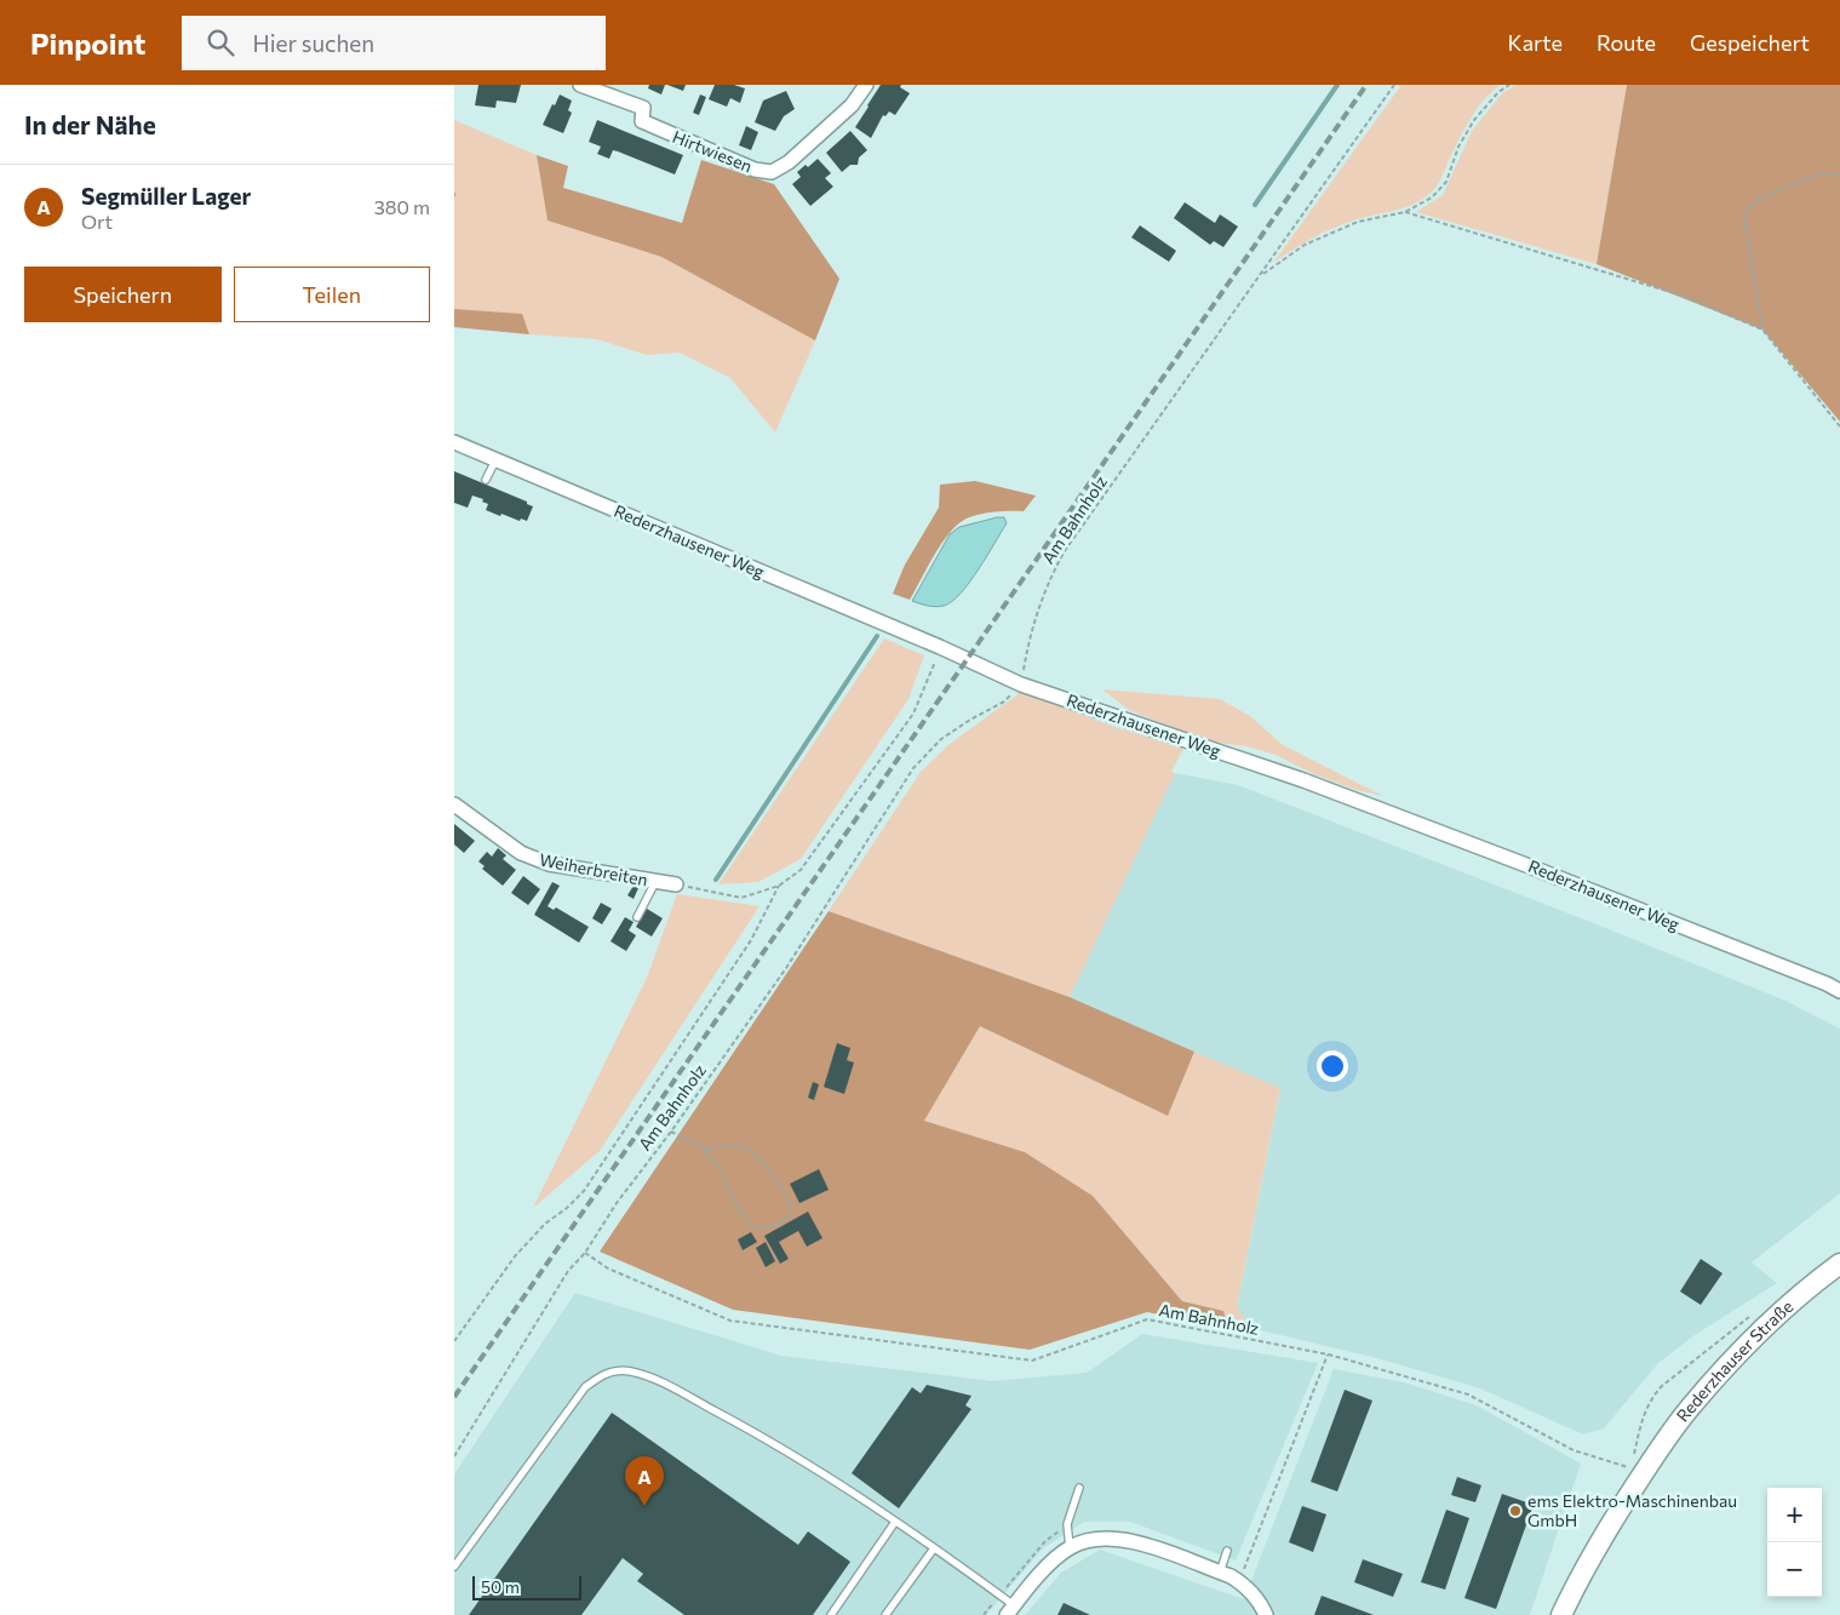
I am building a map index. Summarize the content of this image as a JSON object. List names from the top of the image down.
{
  "streets": {
    "main road": ["Rederzhauser Straße"],
    "street": ["Hirtwiesen", "Rederzhausener Weg", "Weiherbreiten"],
    "path": ["Am Bahnholz"]
  },
  "crossings": [
    ["Am Bahnholz", "Rederzhausener Weg"],
    ["Am Bahnholz", "Rederzhauser Straße"]
  ],
  "places": ["ems Elektro-Maschinenbau GmbH"],
  "scale_bar": "50 m",
  "page": {
    "header": "Pinpoint",
    "search": "Hier suchen",
    "nav": ["Karte", "Route", "Gespeichert"],
    "heading": "In der Nähe",
    "list": [
      {
        "mark": "A",
        "name": "Segmüller Lager",
        "note": "Ort",
        "value": "380 m"
      }
    ],
    "buttons": ["Speichern", "Teilen"],
    "pins": "A",
    "map_buttons": ["+", "−"],
    "scale": "50 m"
  }
}
